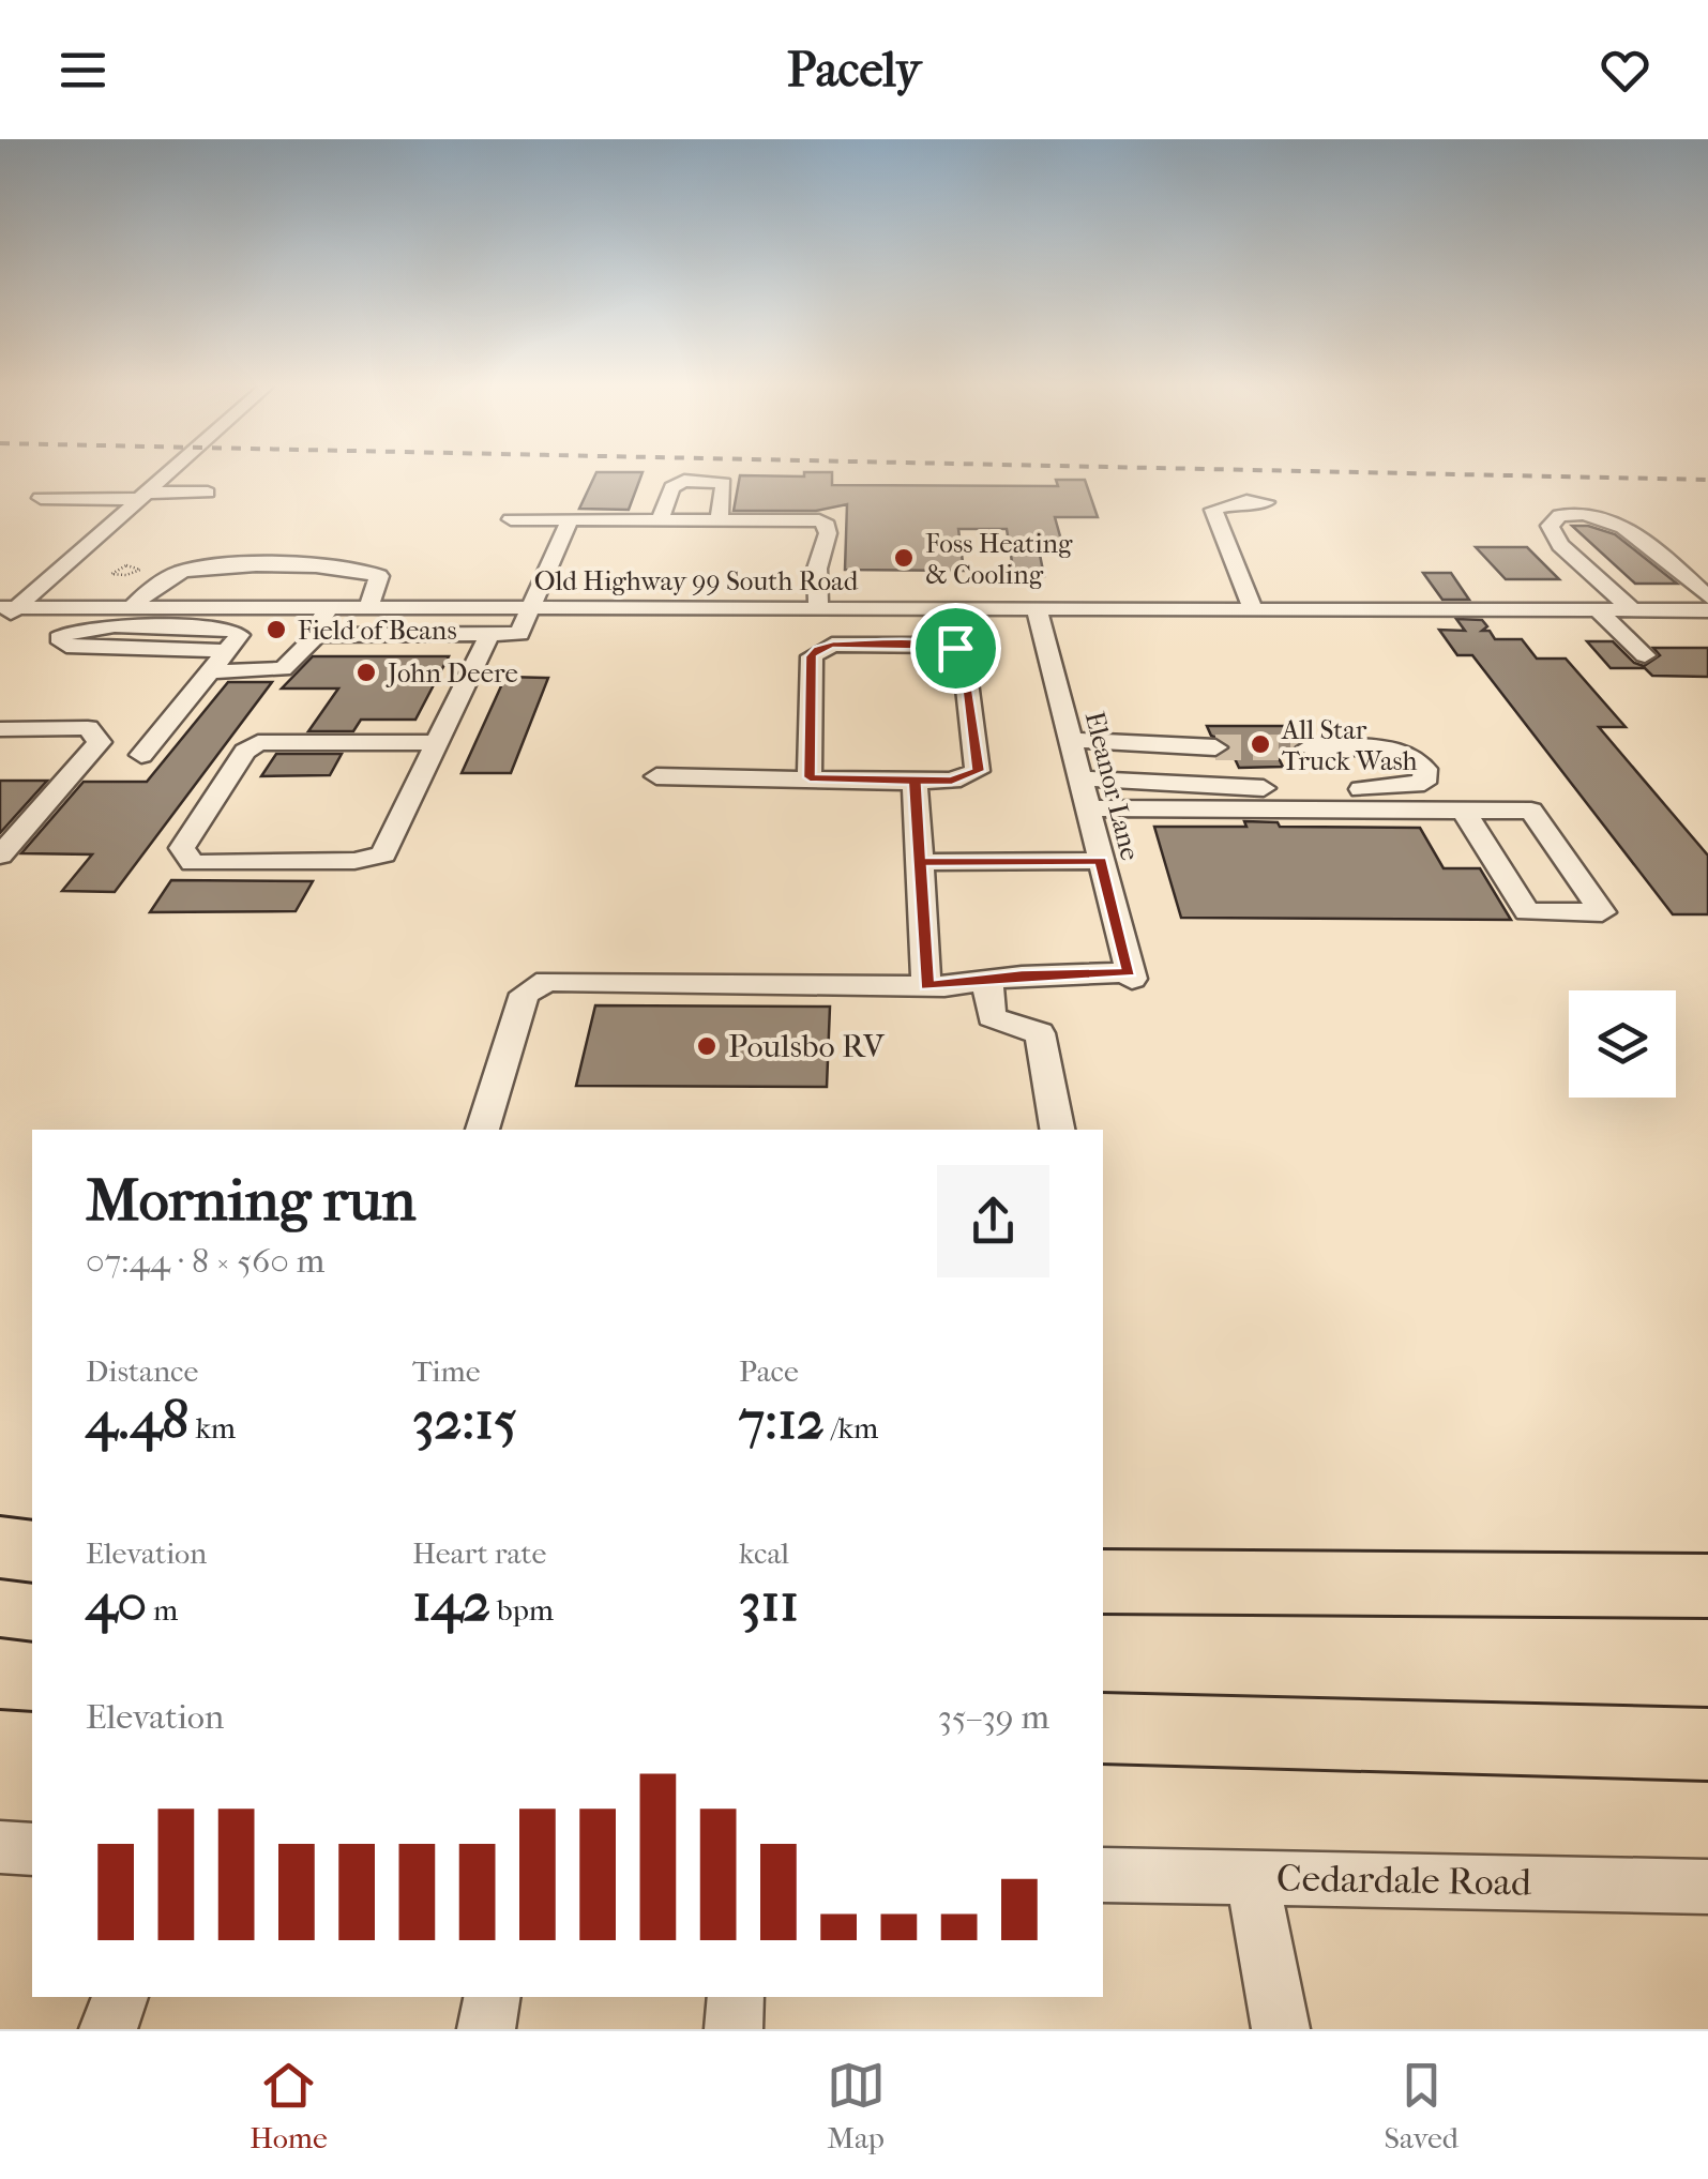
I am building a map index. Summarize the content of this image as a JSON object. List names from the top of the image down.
{
  "streets": {
    "street": ["Old Highway 99 South Road", "Eleanor Lane", "Cedardale Road"]
  },
  "crossings": [
    ["Old Highway 99 South Road", "Eleanor Lane"]
  ],
  "places": [
    "Foss Heating & Cooling",
    "Field of Beans",
    "John Deere",
    "All Star Truck Wash",
    "Poulsbo RV"
  ],
  "page": {
    "header": "Pacely",
    "heading": ["Morning run", "07:44 · 8 × 560 m"],
    "stats": [
      ["Distance", "4.48 km"],
      ["Time", "32:15"],
      ["Pace", "7:12 /km"],
      ["Elevation", "40 m"],
      ["Heart rate", "142 bpm"],
      ["kcal", "311"]
    ],
    "chart": ["Elevation", "35–39 m"],
    "tabs": ["Home", "Map", "Saved"]
  }
}
